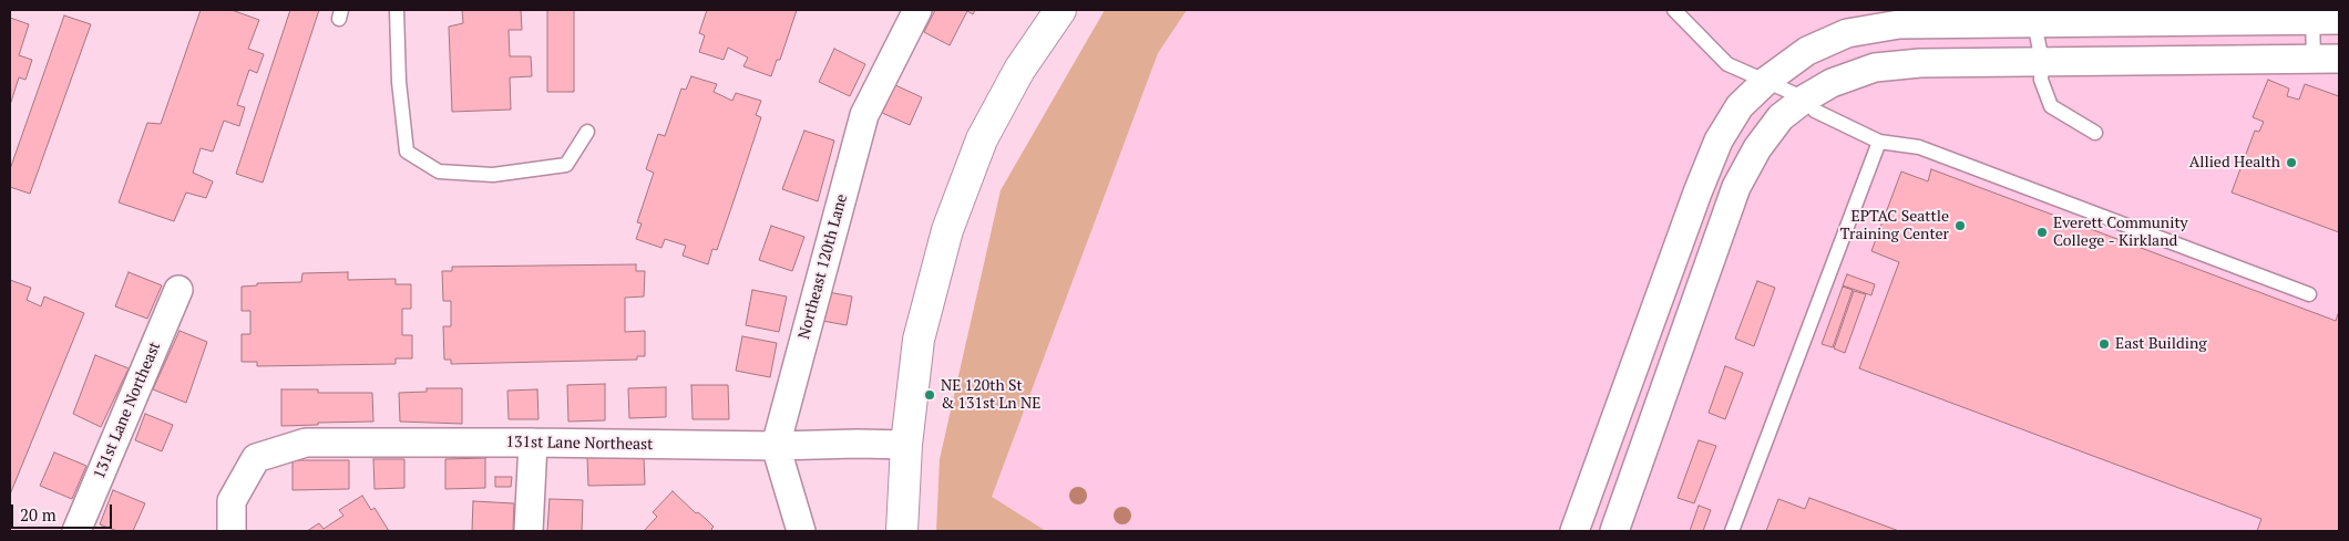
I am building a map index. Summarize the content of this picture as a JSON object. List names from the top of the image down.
{
  "streets": {
    "street": ["Northeast 120th Lane", "131st Lane Northeast"]
  },
  "crossings": [
    ["Northeast 120th Lane", "131st Lane Northeast"]
  ],
  "places": [
    "Allied Health",
    "EPTAC Seattle Training Center",
    "Everett Community College - Kirkland",
    "East Building",
    "NE 120th St & 131st Ln NE"
  ],
  "scale_bar": "20 m"
}
